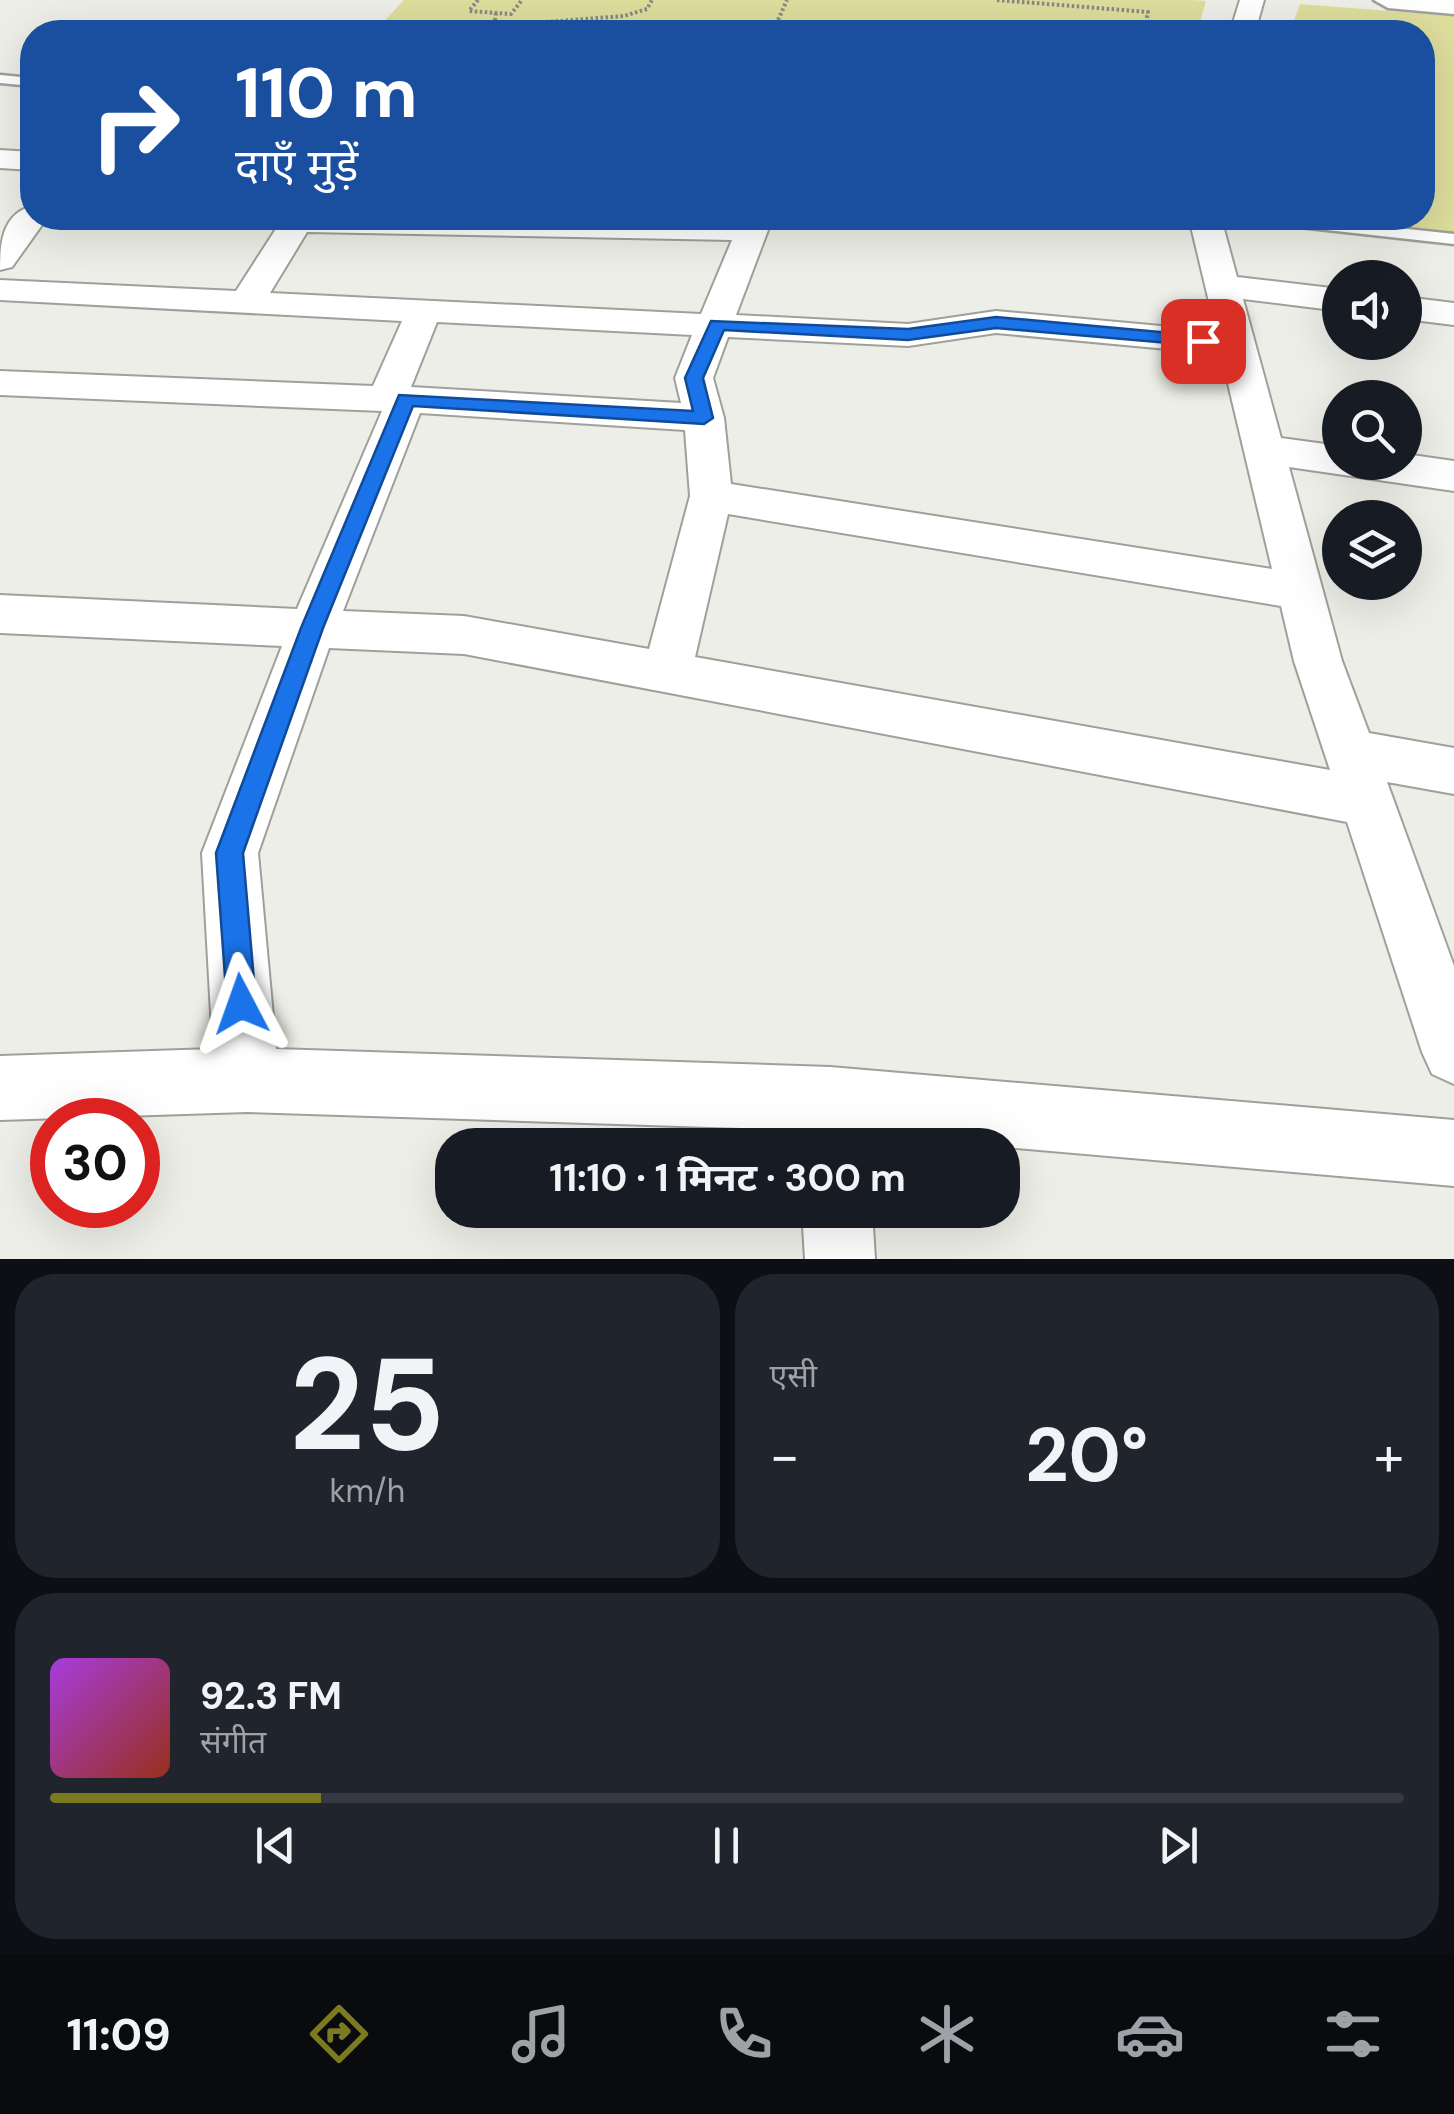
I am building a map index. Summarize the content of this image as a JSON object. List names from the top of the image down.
{
  "page": {
    "turn": ["110 m", "दाएँ मुड़ें"],
    "limit": "30",
    "trip": "11:10 · 1 मिनट · 300 m",
    "tile": [
      ["25", "km/h"],
      "एसी"
    ],
    "heat": ["−", "20°", "+"],
    "song": ["92.3 FM", "संगीत"],
    "tabs": "11:09"
  }
}
